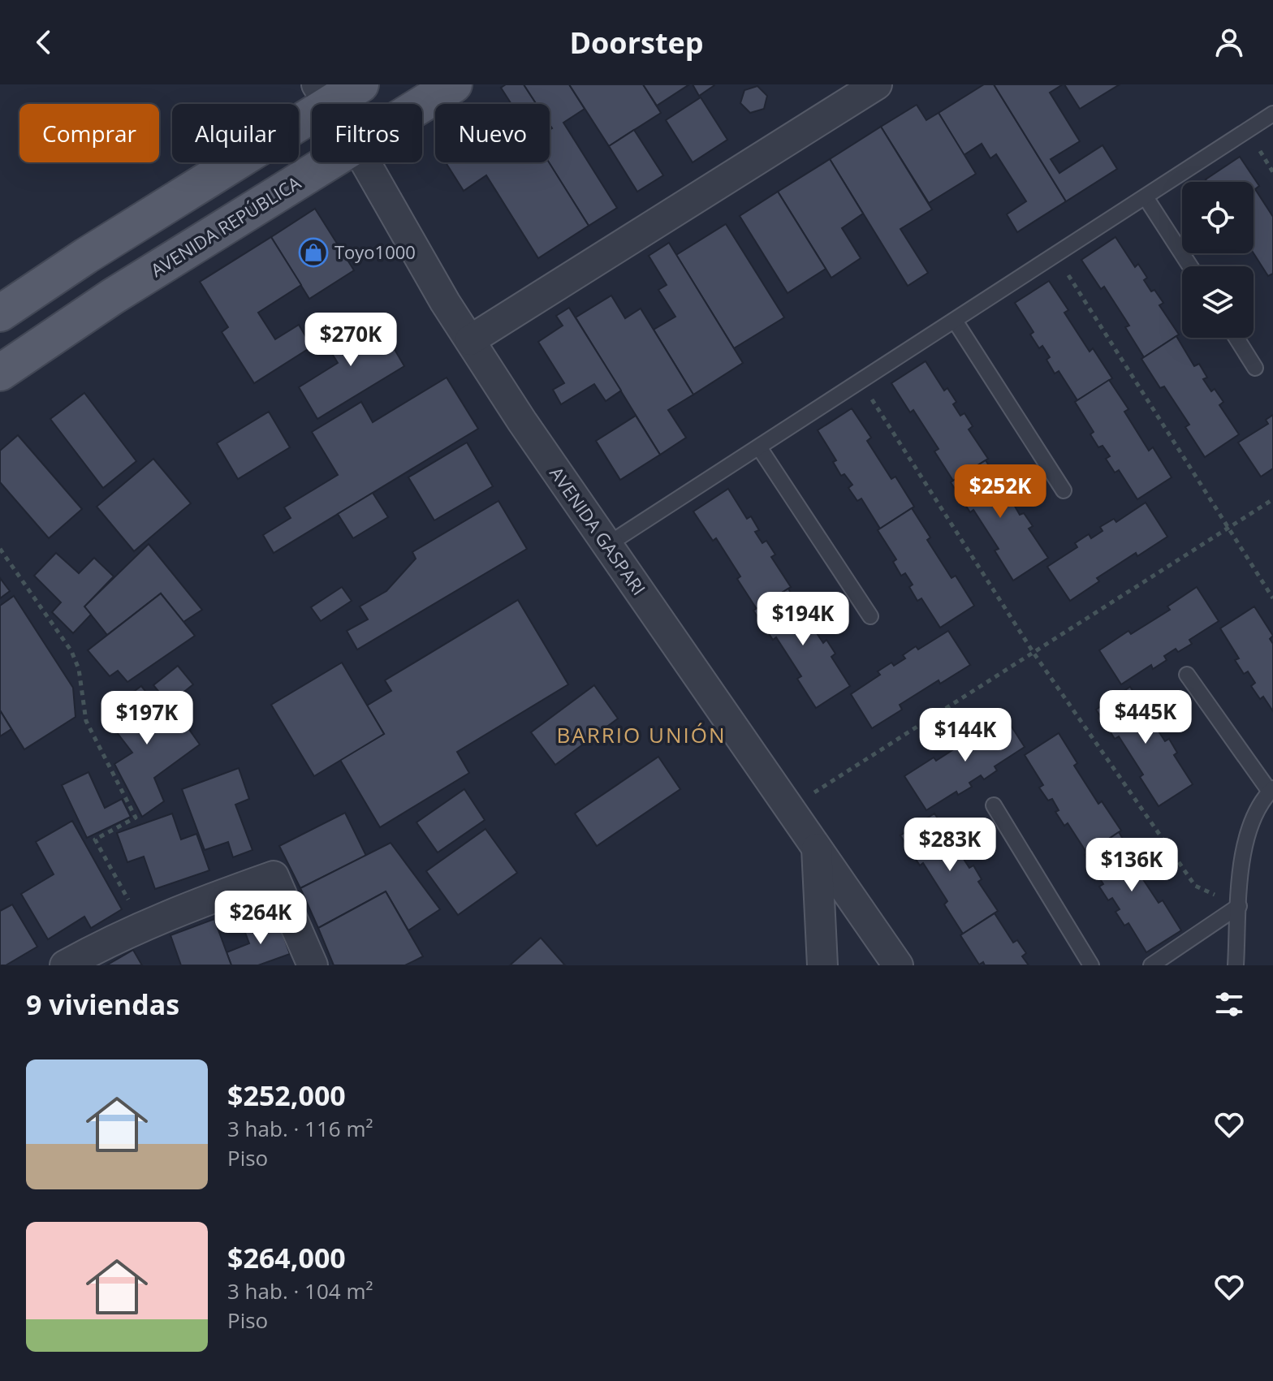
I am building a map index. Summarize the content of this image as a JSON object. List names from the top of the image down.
{
  "streets": {
    "main road": ["AVENIDA REPÚBLICA"],
    "street": ["AVENIDA GASPARI"]
  },
  "districts": ["BARRIO UNIÓN"],
  "places": {
    "shop": ["Toyo1000"]
  },
  "page": {
    "header": "Doorstep",
    "chip": [
      "Comprar",
      "Alquilar",
      "Filtros",
      "Nuevo"
    ],
    "price": [
      "$270K",
      "$252K",
      "$194K",
      "$445K",
      "$197K",
      "$144K",
      "$283K",
      "$136K",
      "$264K"
    ],
    "heading": "9 viviendas",
    "list": [
      {
        "name": "$252,000",
        "note": "3 hab. · 116 m² · Piso"
      },
      {
        "name": "$264,000",
        "note": "3 hab. · 104 m² · Piso"
      }
    ]
  }
}
